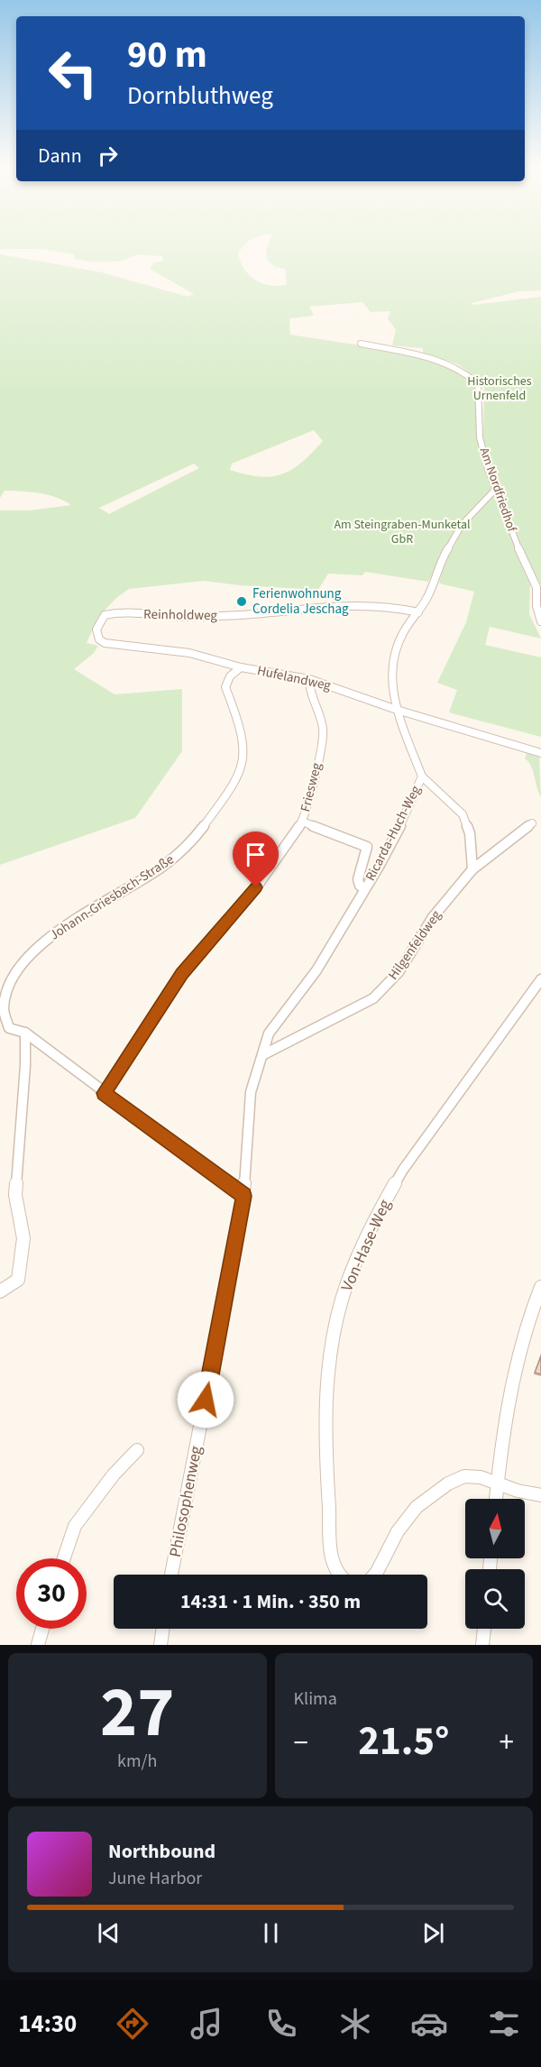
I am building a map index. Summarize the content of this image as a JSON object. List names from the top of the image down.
{
  "streets": {
    "street": [
      "Am Nordfriedhof",
      "Reinholdweg",
      "Hufelandweg",
      "Friesweg",
      "Ricarda-Huch-Weg",
      "Johann-Griesbach-Straße",
      "Hilgenfeldweg",
      "Von-Hase-Weg",
      "Philosophenweg"
    ]
  },
  "crossings": [
    ["Am Nordfriedhof", "Ricarda-Huch-Weg"],
    ["Reinholdweg", "Hufelandweg"],
    ["Reinholdweg", "Ricarda-Huch-Weg"],
    ["Hufelandweg", "Friesweg"],
    ["Hufelandweg", "Ricarda-Huch-Weg"],
    ["Hufelandweg", "Johann-Griesbach-Straße"],
    ["Friesweg", "Ricarda-Huch-Weg"],
    ["Ricarda-Huch-Weg", "Hilgenfeldweg"],
    ["Ricarda-Huch-Weg", "Philosophenweg"]
  ],
  "parks": ["Historisches Urnenfeld", "Am Steingraben-Munketal GbR"],
  "places": ["Ferienwohnung Cordelia Jeschag"],
  "north": "top",
  "page": {
    "turn": ["90 m", "Dornbluthweg"],
    "then": "Dann",
    "limit": "30",
    "trip": "14:31 · 1 Min. · 350 m",
    "tile": [
      ["27", "km/h"],
      "Klima"
    ],
    "heat": ["−", "21.5°", "+"],
    "song": ["Northbound", "June Harbor"],
    "tabs": "14:30"
  }
}
